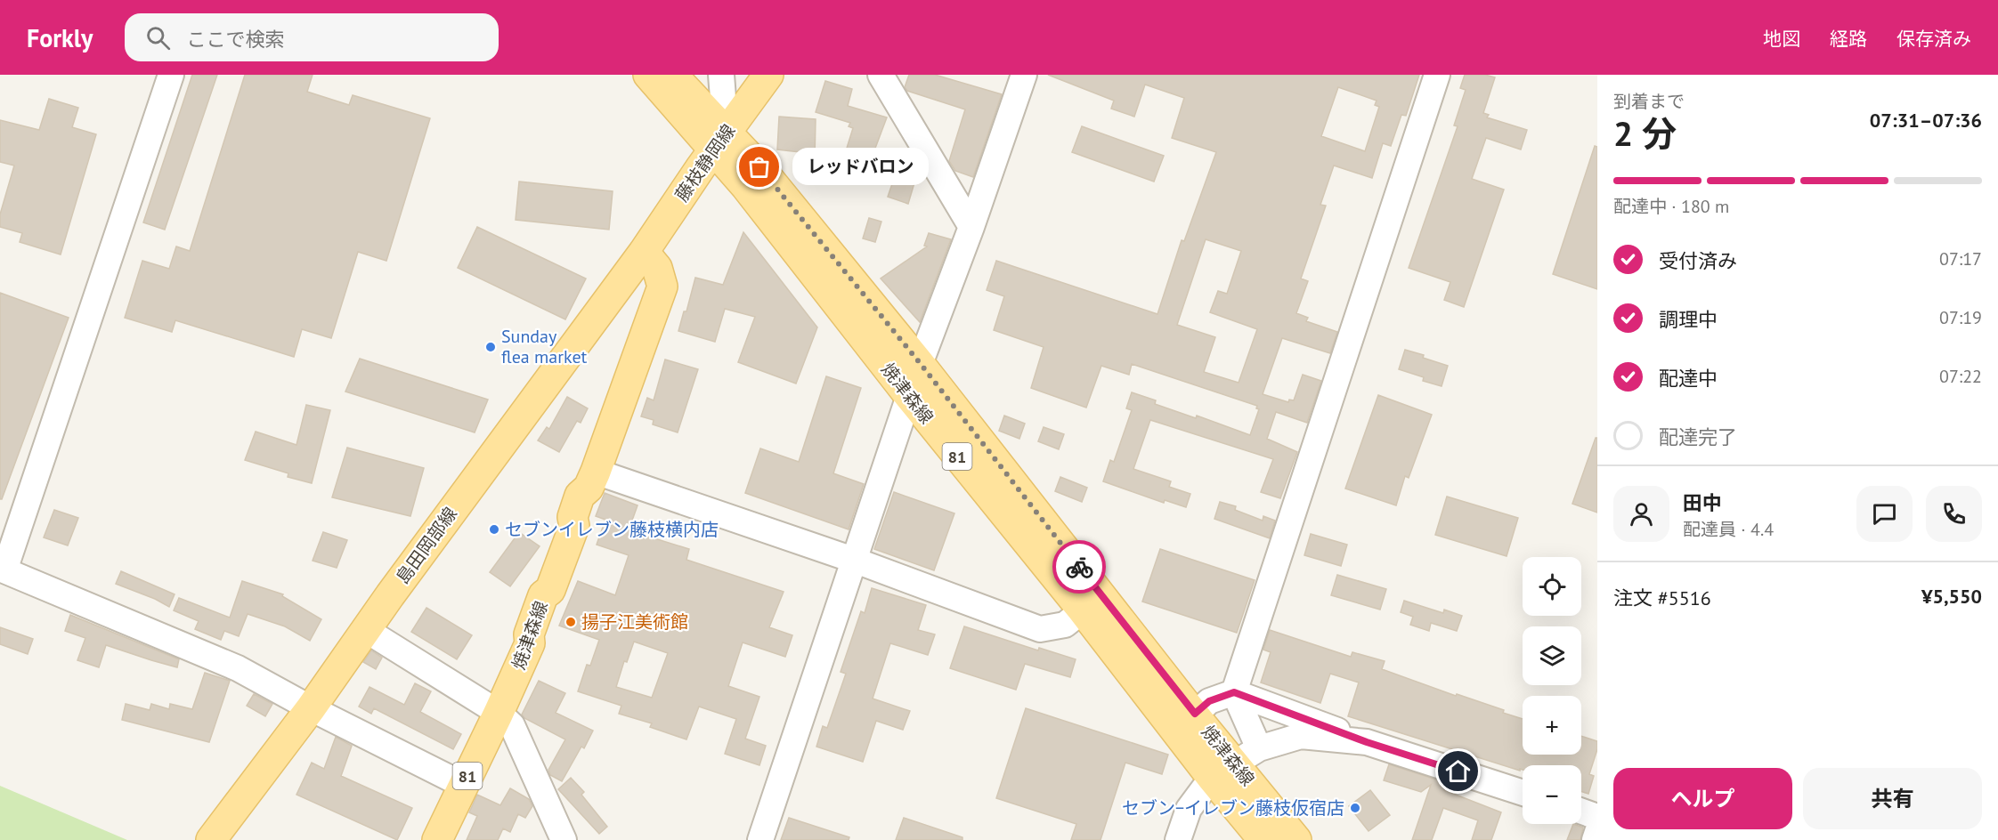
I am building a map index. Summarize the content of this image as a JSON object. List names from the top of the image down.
{
  "streets": {
    "main road": [
      "藤枝静岡線",
      "焼津森線",
      "81",
      "島田岡部線"
    ]
  },
  "crossings": [
    ["藤枝静岡線", "焼津森線"],
    ["藤枝静岡線", "島田岡部線"],
    ["焼津森線", "島田岡部線"]
  ],
  "places": [
    "レッドバロン",
    "Sunday flea market",
    "セブンイレブン藤枝横内店",
    "揚子江美術館",
    "セブン−イレブン藤枝仮宿店"
  ],
  "page": {
    "header": "Forkly",
    "search": "ここで検索",
    "nav": ["地図", "経路", "保存済み"],
    "heading": ["2 分", "到着まで", "07:31–07:36"],
    "panel": [
      "田中",
      "配達員 · 4.4",
      "注文 #5516",
      "¥5,550"
    ],
    "bubble": "レッドバロン",
    "bar": "配達中 · 180 m",
    "list": [
      ["受付済み", "07:17"],
      ["調理中", "07:19"],
      ["配達中", "07:22"],
      "配達完了"
    ],
    "map_buttons": ["+", "−"],
    "buttons": ["ヘルプ", "共有"]
  }
}
